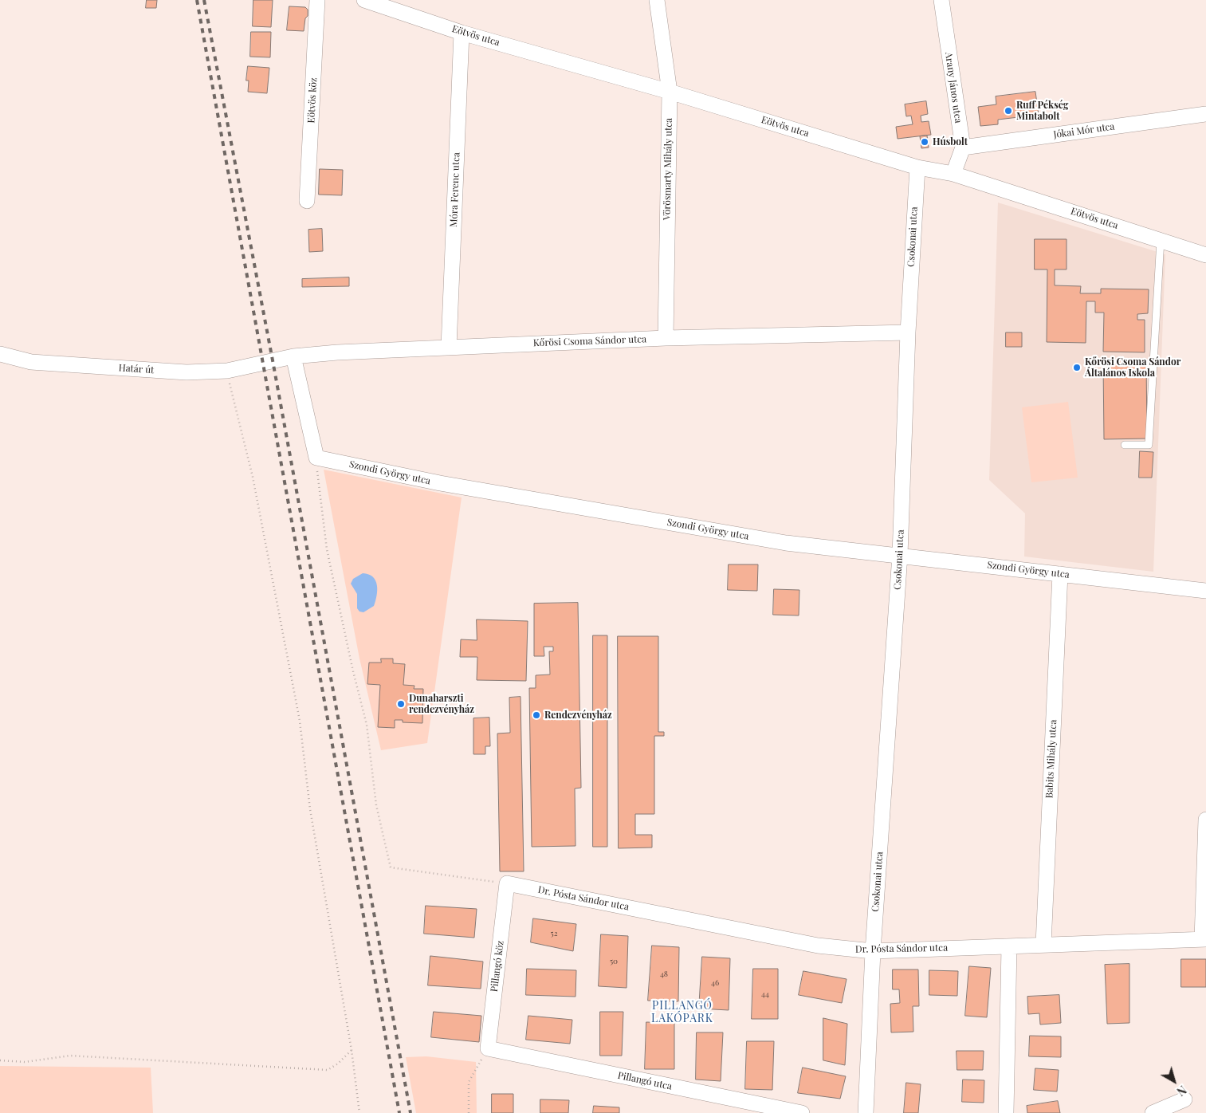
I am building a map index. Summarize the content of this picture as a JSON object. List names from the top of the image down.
{
  "streets": {
    "street": [
      "Eötvös utca",
      "Arany János utca",
      "Eötvös köz",
      "Jókai Mór utca",
      "Vörösmarty Mihály utca",
      "Móra Ferenc utca",
      "Csokonai utca",
      "Kőrösi Csoma Sándor utca",
      "Határ út",
      "Szondi György utca",
      "Babits Mihály utca",
      "Dr. Pósta Sándor utca",
      "Pillangó köz",
      "Pillangó utca"
    ]
  },
  "crossings": [
    ["Eötvös utca", "Arany János utca"],
    ["Eötvös utca", "Vörösmarty Mihály utca"],
    ["Eötvös utca", "Móra Ferenc utca"],
    ["Eötvös utca", "Csokonai utca"],
    ["Arany János utca", "Jókai Mór utca"],
    ["Vörösmarty Mihály utca", "Kőrösi Csoma Sándor utca"],
    ["Móra Ferenc utca", "Kőrösi Csoma Sándor utca"],
    ["Csokonai utca", "Kőrösi Csoma Sándor utca"],
    ["Csokonai utca", "Szondi György utca"],
    ["Csokonai utca", "Dr. Pósta Sándor utca"],
    ["Kőrösi Csoma Sándor utca", "Határ út"],
    ["Szondi György utca", "Babits Mihály utca"],
    ["Babits Mihály utca", "Dr. Pósta Sándor utca"],
    ["Dr. Pósta Sándor utca", "Pillangó köz"],
    ["Pillangó köz", "Pillangó utca"]
  ],
  "districts": ["PILLANGÓ LAKÓPARK"],
  "places": [
    "Ruff Pékség Mintabolt",
    "Húsbolt",
    "Kőrösi Csoma Sándor Általános Iskola",
    "Dunaharszti rendezvényház",
    "Rendezvényház"
  ],
  "house_numbers": [
    "52",
    "50",
    "48",
    "46",
    "44"
  ],
  "north": "bottom right"
}
